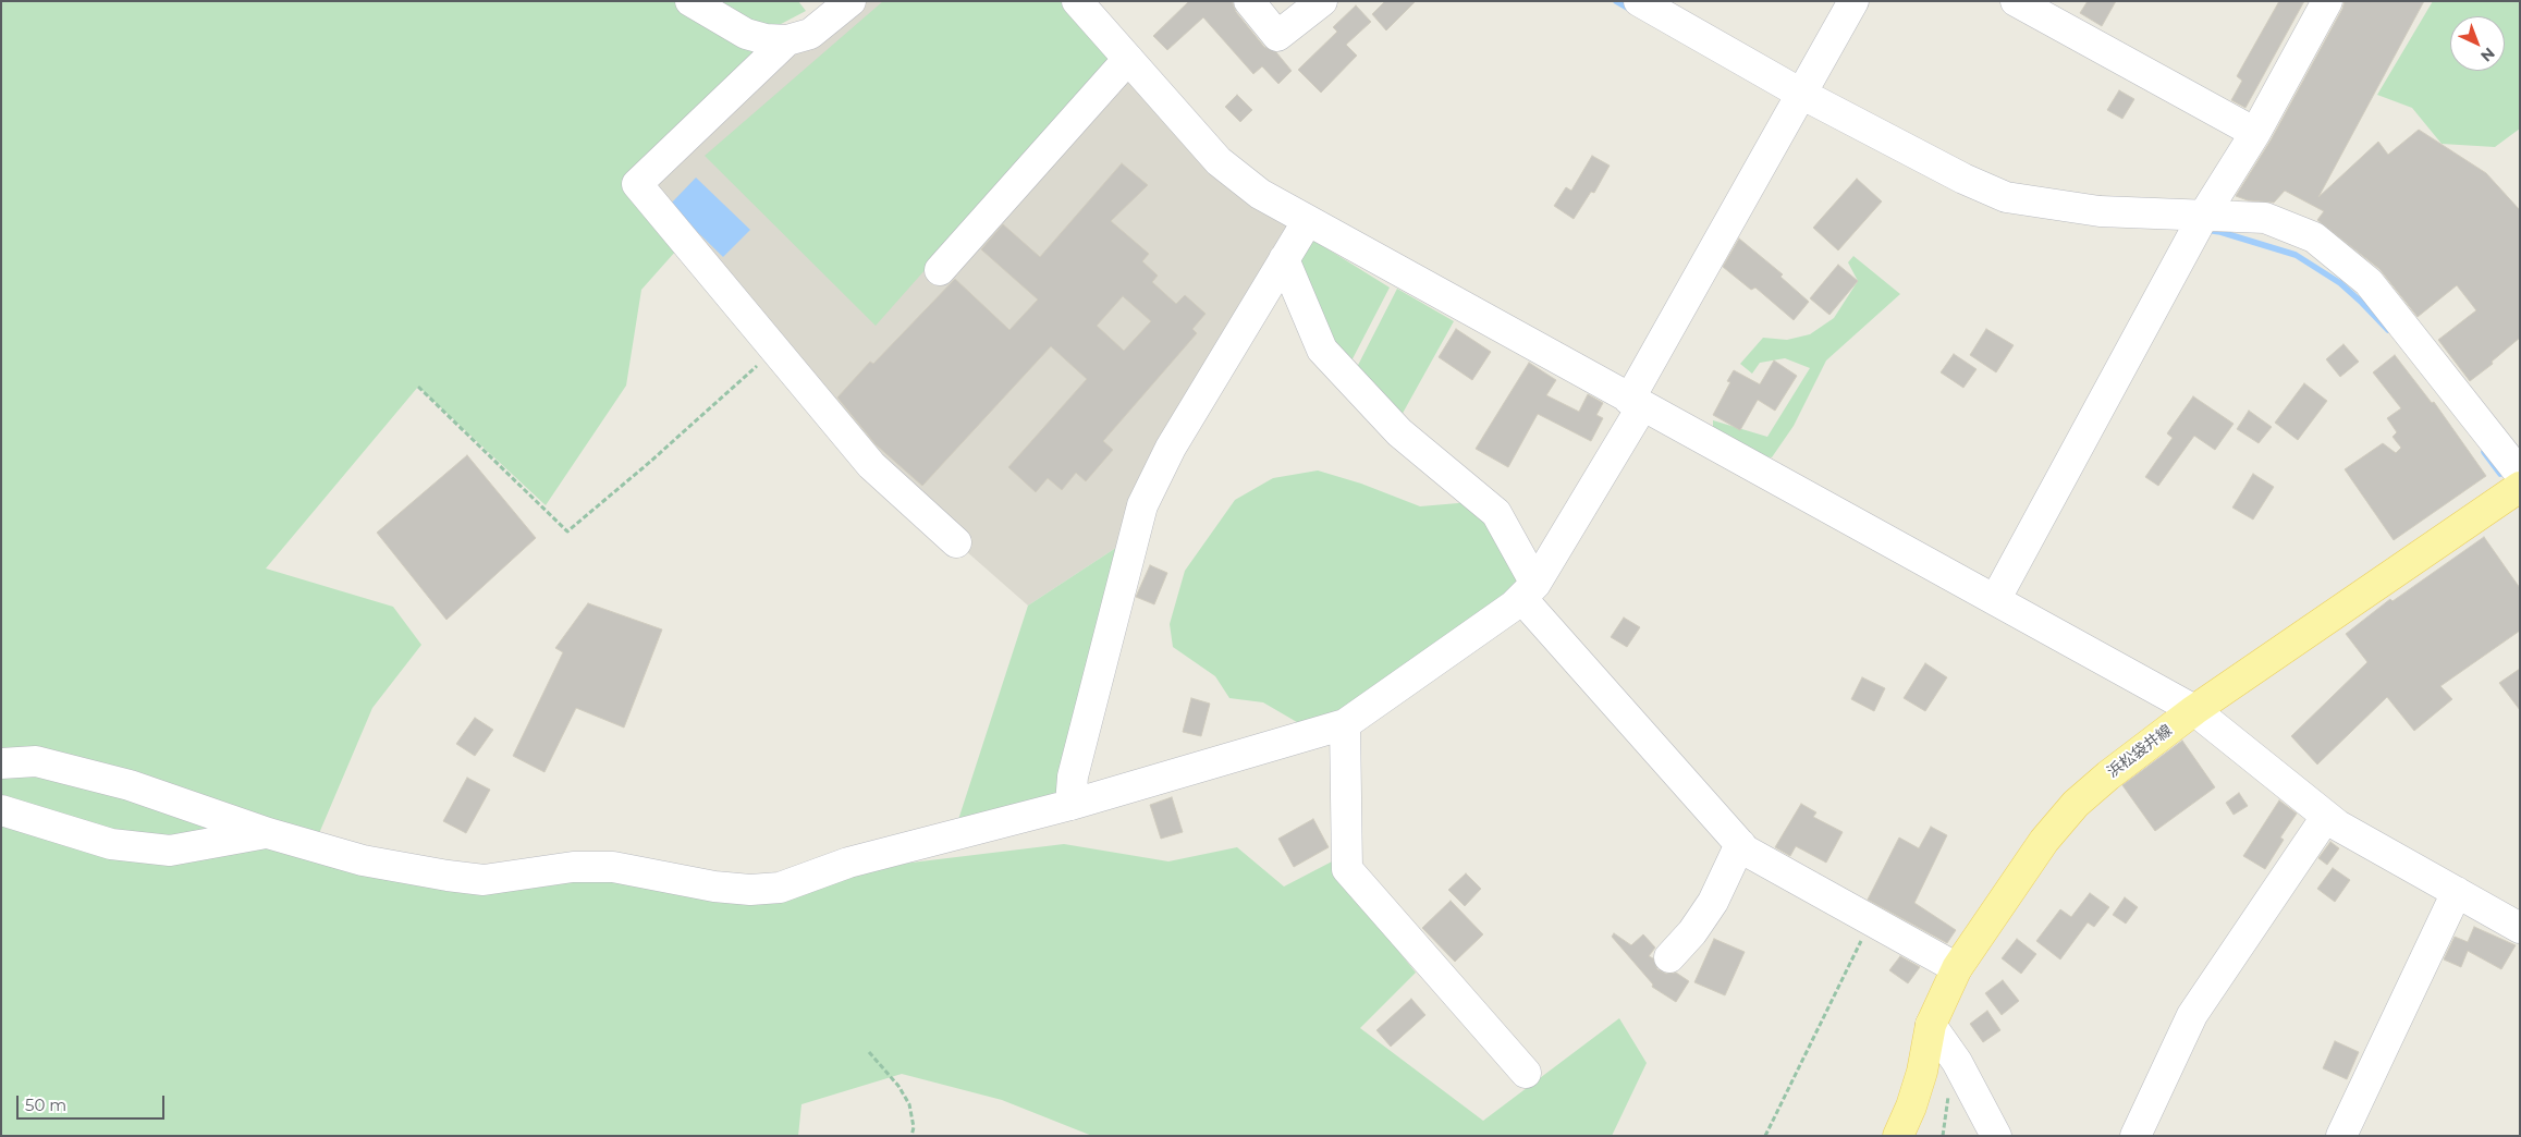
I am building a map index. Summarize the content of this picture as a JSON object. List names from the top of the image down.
{
  "streets": {
    "main road": ["浜松袋井線"]
  },
  "scale_bar": "50 m",
  "north": "bottom right"
}
